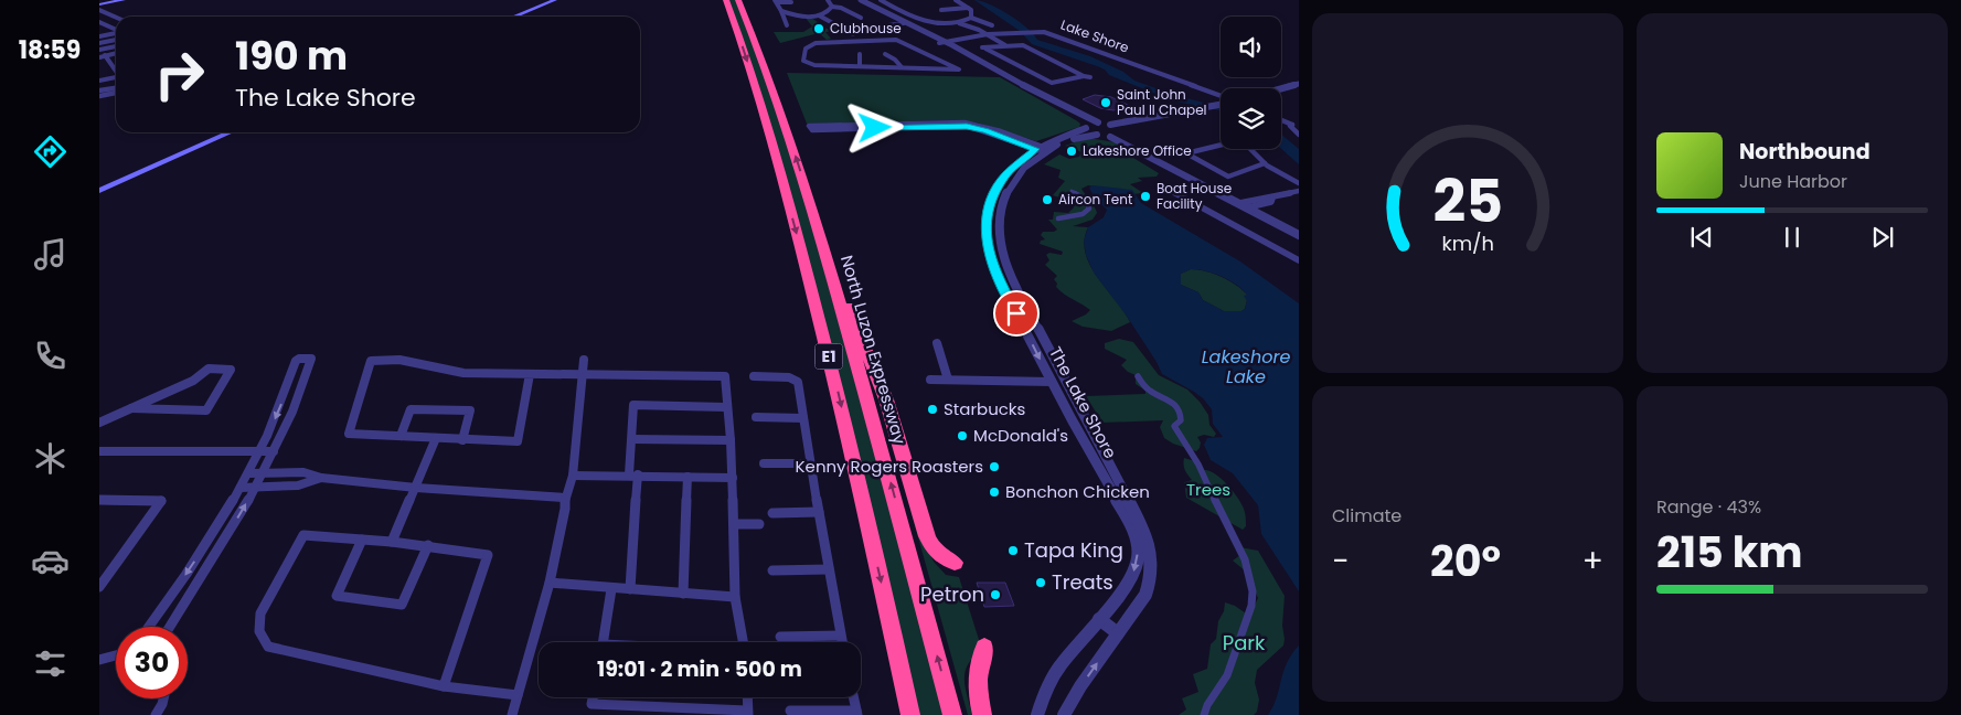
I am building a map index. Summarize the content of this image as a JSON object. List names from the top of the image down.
{
  "streets": {
    "highway": ["North Luzon Expressway", "E1"],
    "street": ["Lake Shore", "The Lake Shore"]
  },
  "water": ["Lakeshore Lake"],
  "parks": ["Trees", "Park"],
  "places": [
    "Clubhouse",
    "Saint John Paul II Chapel",
    "Lakeshore Office",
    "Boat House Facility",
    "Aircon Tent",
    "Starbucks",
    "McDonald's",
    "Kenny Rogers Roasters",
    "Bonchon Chicken",
    "Tapa King",
    "Treats",
    "Petron"
  ],
  "page": {
    "tabs": "18:59",
    "turn": ["190 m", "The Lake Shore"],
    "song": ["Northbound", "June Harbor"],
    "tile": [
      "Climate",
      ["Range · 43%", "215 km"]
    ],
    "heat": ["−", "20°", "+"],
    "limit": "30",
    "trip": "19:01 · 2 min · 500 m",
    "gauge": ["25", "km/h"]
  }
}
